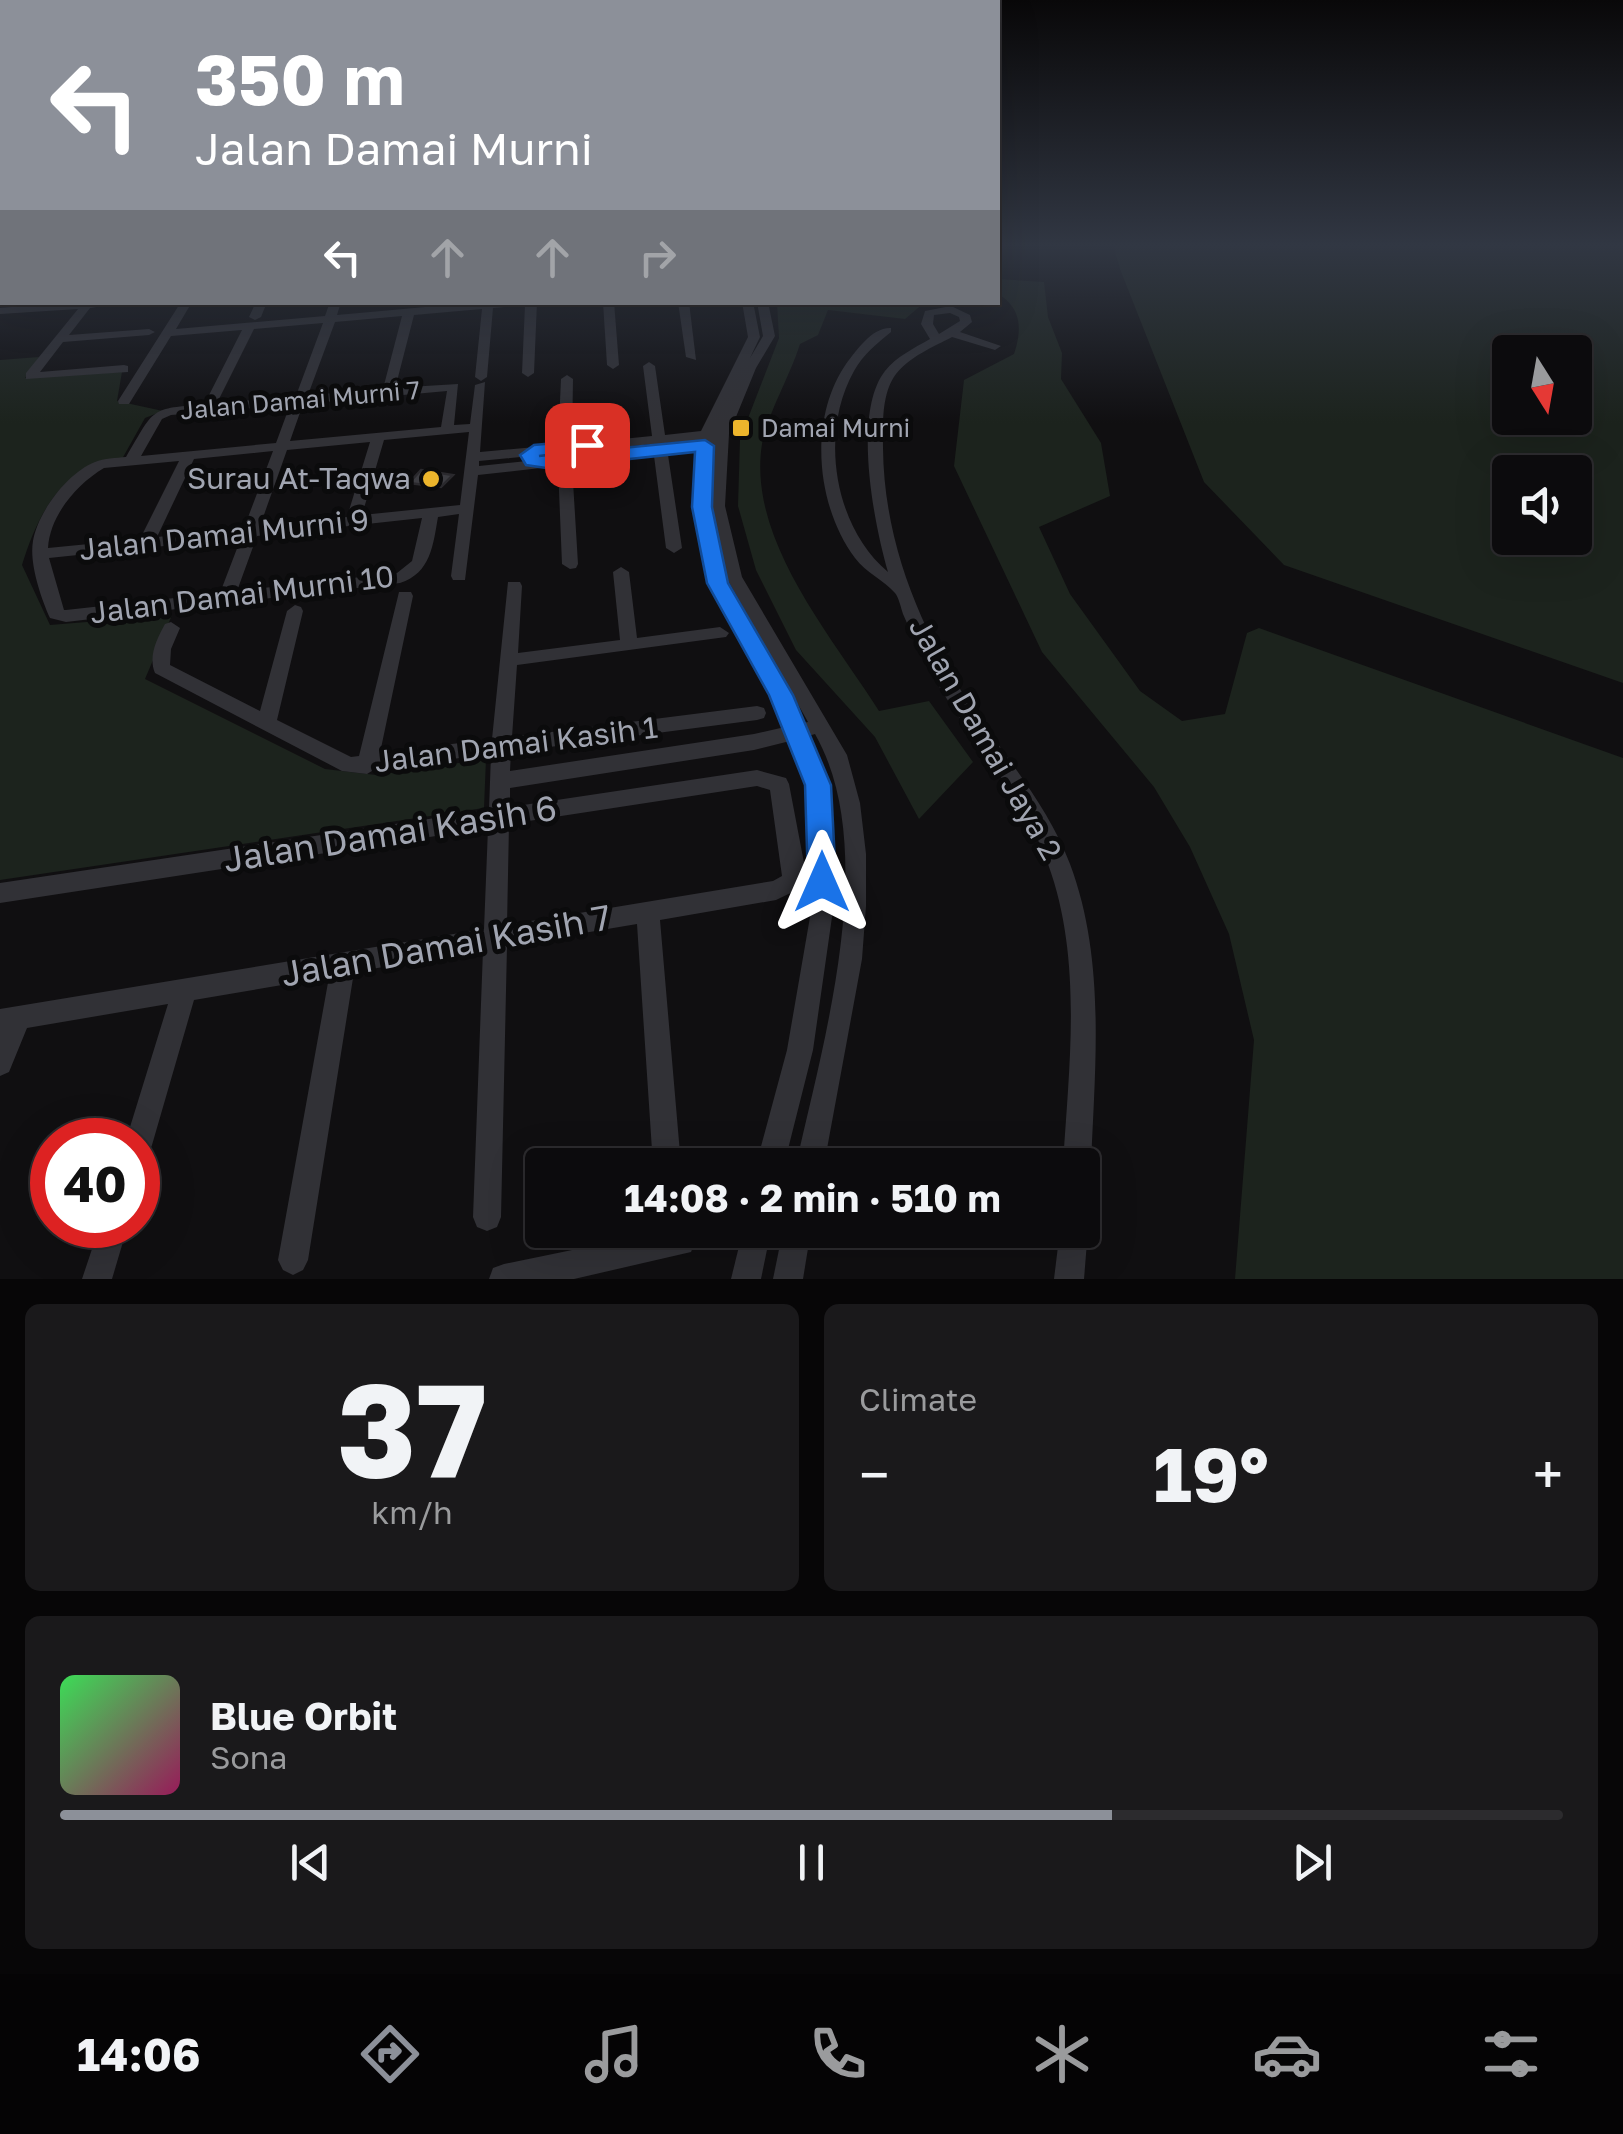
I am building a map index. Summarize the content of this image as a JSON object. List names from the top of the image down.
{
  "streets": {
    "street": [
      "Jalan Damai Murni 7",
      "Jalan Damai Murni 9",
      "Jalan Damai Murni 10",
      "Jalan Damai Jaya 2",
      "Jalan Damai Kasih 1",
      "Jalan Damai Kasih 6",
      "Jalan Damai Kasih 7"
    ]
  },
  "crossings": [
    ["Jalan Damai Murni 9", "Jalan Damai Murni 10"],
    ["Jalan Damai Kasih 6", "Jalan Damai Kasih 7"]
  ],
  "places": {
    "transit": ["Damai Murni"],
    "other": ["Surau At-Taqwa"]
  },
  "north": "bottom",
  "page": {
    "turn": ["350 m", "Jalan Damai Murni"],
    "limit": "40",
    "trip": "14:08 · 2 min · 510 m",
    "tile": [
      ["37", "km/h"],
      "Climate"
    ],
    "heat": ["−", "19°", "+"],
    "song": ["Blue Orbit", "Sona"],
    "tabs": "14:06"
  }
}
